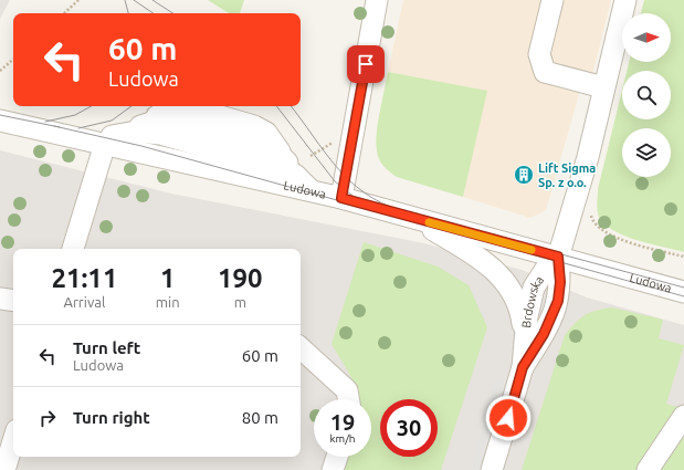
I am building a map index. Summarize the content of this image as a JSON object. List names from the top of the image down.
{
  "streets": {
    "street": ["Ludowa", "Brdowska"]
  },
  "crossings": [
    ["Ludowa", "Brdowska"]
  ],
  "places": {
    "building": ["Lift Sigma Sp. z o.o."]
  },
  "north": "right",
  "page": {
    "turn": ["60 m", "Ludowa"],
    "eta": [
      "21:11",
      "Arrival",
      "1",
      "min",
      "190",
      "m"
    ],
    "list": [
      {
        "name": "Turn left",
        "note": "Ludowa",
        "value": "60 m"
      },
      {
        "name": "Turn right",
        "value": "80 m"
      }
    ],
    "speed": "19 km/h",
    "limit": "30"
  }
}
